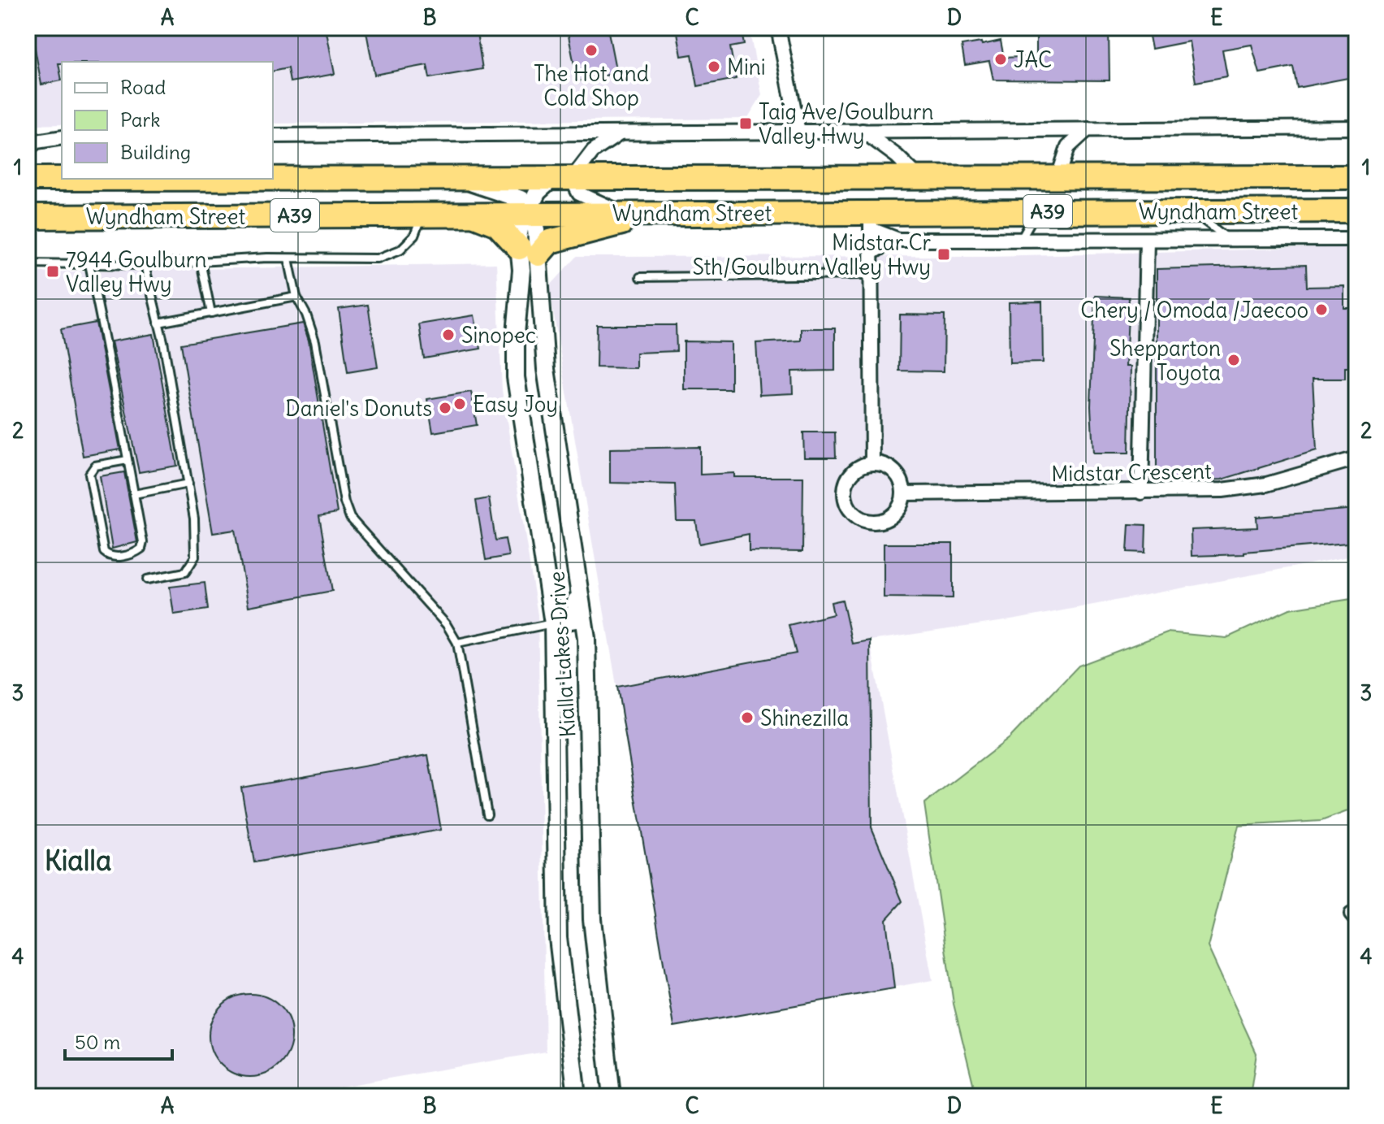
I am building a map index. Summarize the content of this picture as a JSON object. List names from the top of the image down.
{
  "streets": {
    "highway": ["A39", "Wyndham Street"],
    "street": ["Midstar Crescent", "Kialla Lakes Drive"]
  },
  "crossings": [
    ["Wyndham Street", "Kialla Lakes Drive"]
  ],
  "districts": ["Kialla"],
  "places": {
    "other": [
      "The Hot and Cold Shop",
      "JAC",
      "Mini",
      "Chery / Omoda /Jaecoo",
      "Sinopec",
      "Shepparton Toyota",
      "Easy Joy",
      "Daniel's Donuts",
      "Shinezilla"
    ],
    "transit": ["Taig Ave/Goulburn Valley Hwy", "Midstar Cr Sth/Goulburn Valley Hwy", "7944 Goulburn Valley Hwy"]
  },
  "legend": ["Road", "Park", "Building"],
  "scale_bar": "50 m",
  "grid": {
    "columns": [
      "A",
      "B",
      "C",
      "D",
      "E"
    ],
    "rows": [
      "1",
      "2",
      "3",
      "4"
    ]
  }
}
